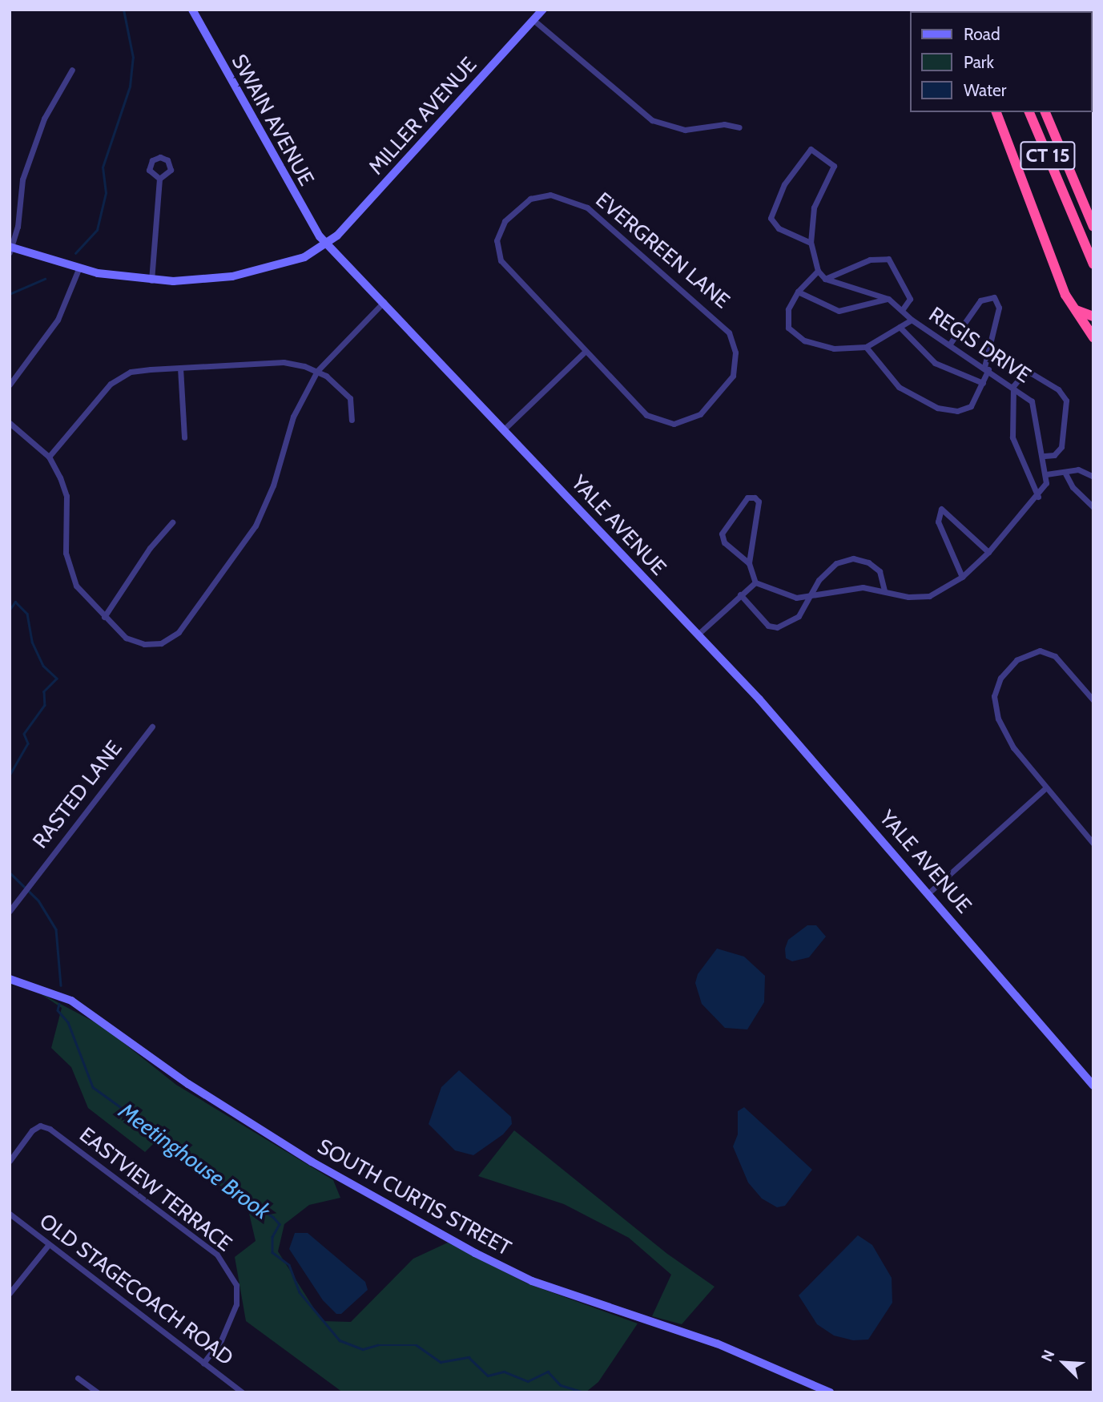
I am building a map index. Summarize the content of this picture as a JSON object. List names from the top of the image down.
{
  "streets": {
    "highway": ["CT 15"],
    "street": [
      "MILLER AVENUE",
      "SWAIN AVENUE",
      "EVERGREEN LANE",
      "REGIS DRIVE",
      "YALE AVENUE",
      "RASTED LANE",
      "EASTVIEW TERRACE",
      "SOUTH CURTIS STREET",
      "OLD STAGECOACH ROAD"
    ]
  },
  "crossings": [
    ["MILLER AVENUE", "SWAIN AVENUE"],
    ["MILLER AVENUE", "YALE AVENUE"],
    ["SWAIN AVENUE", "YALE AVENUE"],
    ["EASTVIEW TERRACE", "OLD STAGECOACH ROAD"]
  ],
  "water": ["Meetinghouse Brook"],
  "legend": ["Road", "Park", "Water"],
  "north": "top left"
}
